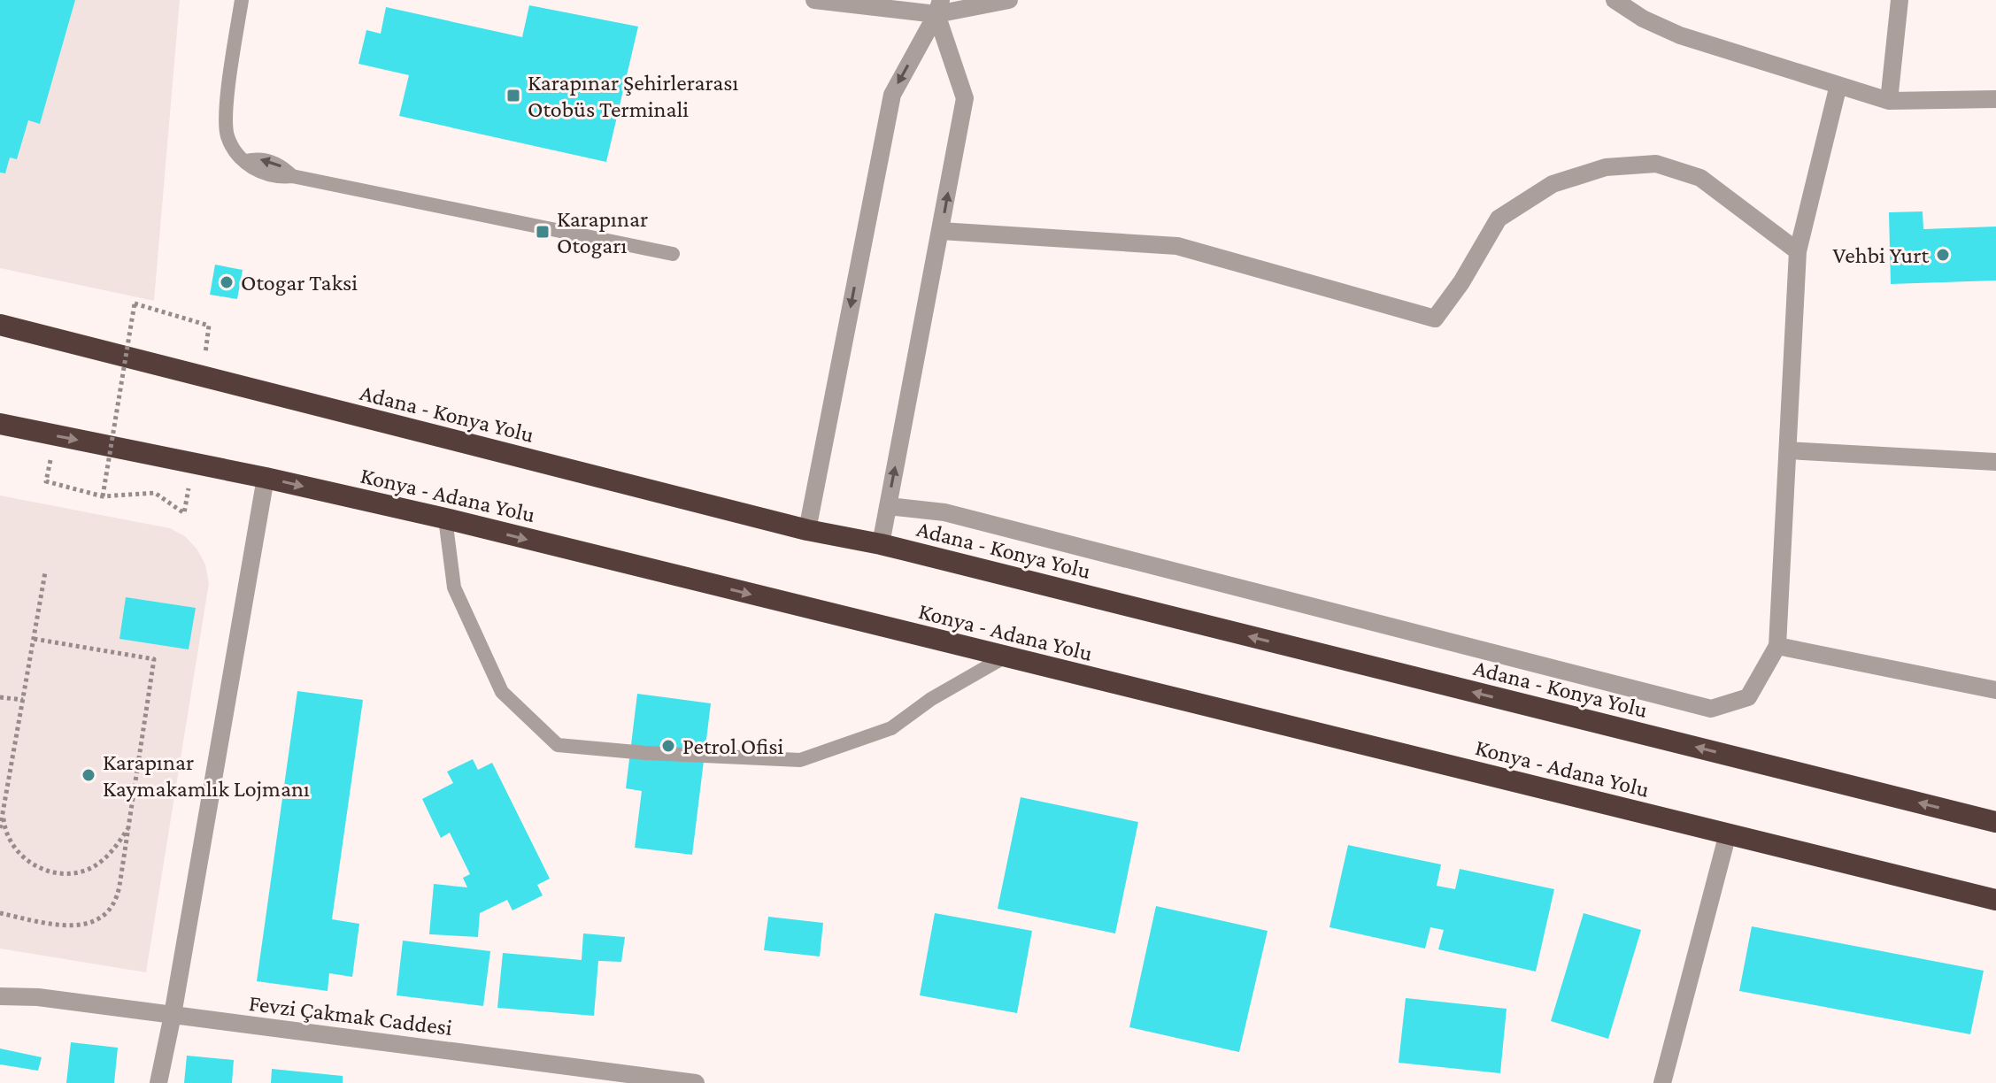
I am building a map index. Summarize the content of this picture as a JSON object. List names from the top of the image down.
{
  "streets": {
    "highway": ["Adana - Konya Yolu", "Konya - Adana Yolu"],
    "street": ["Fevzi Çakmak Caddesi"]
  },
  "one_way": ["Adana - Konya Yolu", "Konya - Adana Yolu"],
  "places": {
    "transit": ["Karapınar Şehirlerarası Otobüs Terminali", "Karapınar Otogarı"],
    "other": [
      "Vehbi Yurt",
      "Otogar Taksi",
      "Petrol Ofisi",
      "Karapınar Kaymakamlık Lojmanı"
    ]
  }
}
